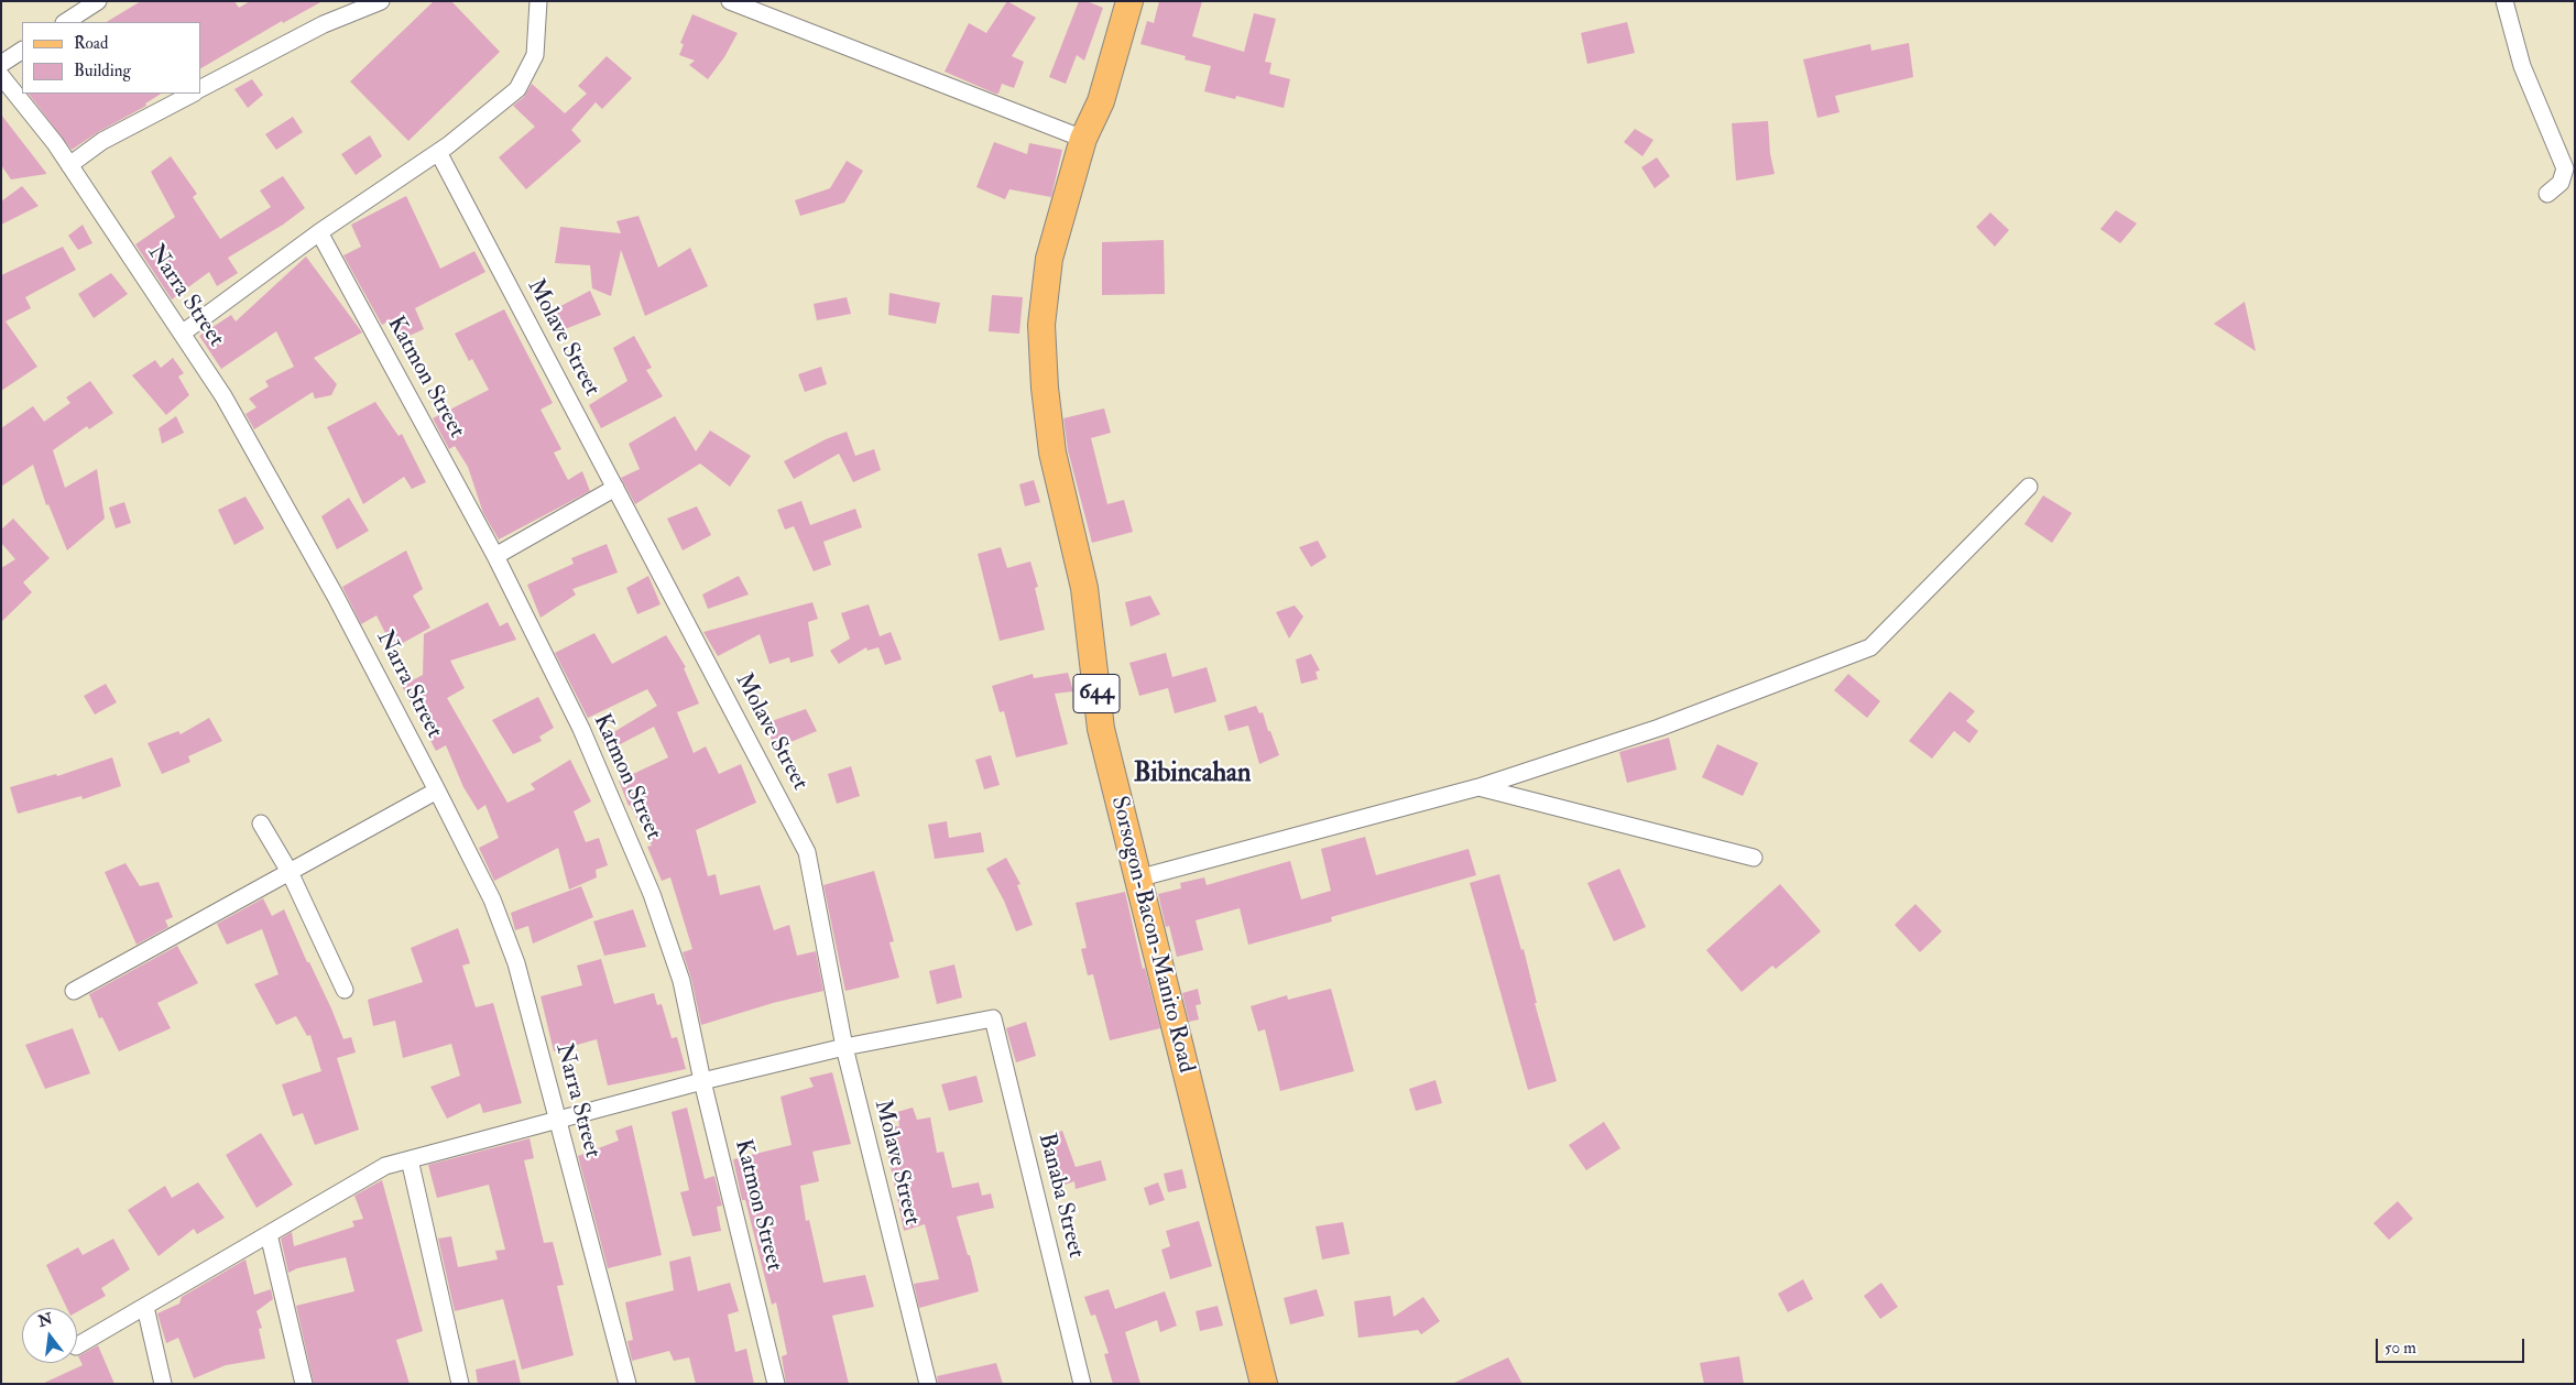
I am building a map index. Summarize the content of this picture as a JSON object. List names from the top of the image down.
{
  "streets": {
    "main road": ["644", "Sorsogon-Bacon-Manito Road"],
    "street": [
      "Narra Street",
      "Molave Street",
      "Katmon Street",
      "Banaba Street"
    ]
  },
  "crossings": [
    ["Molave Street", "Banaba Street"]
  ],
  "districts": ["Bibincahan"],
  "legend": ["Road", "Building"],
  "scale_bar": "50 m",
  "north": "top"
}
